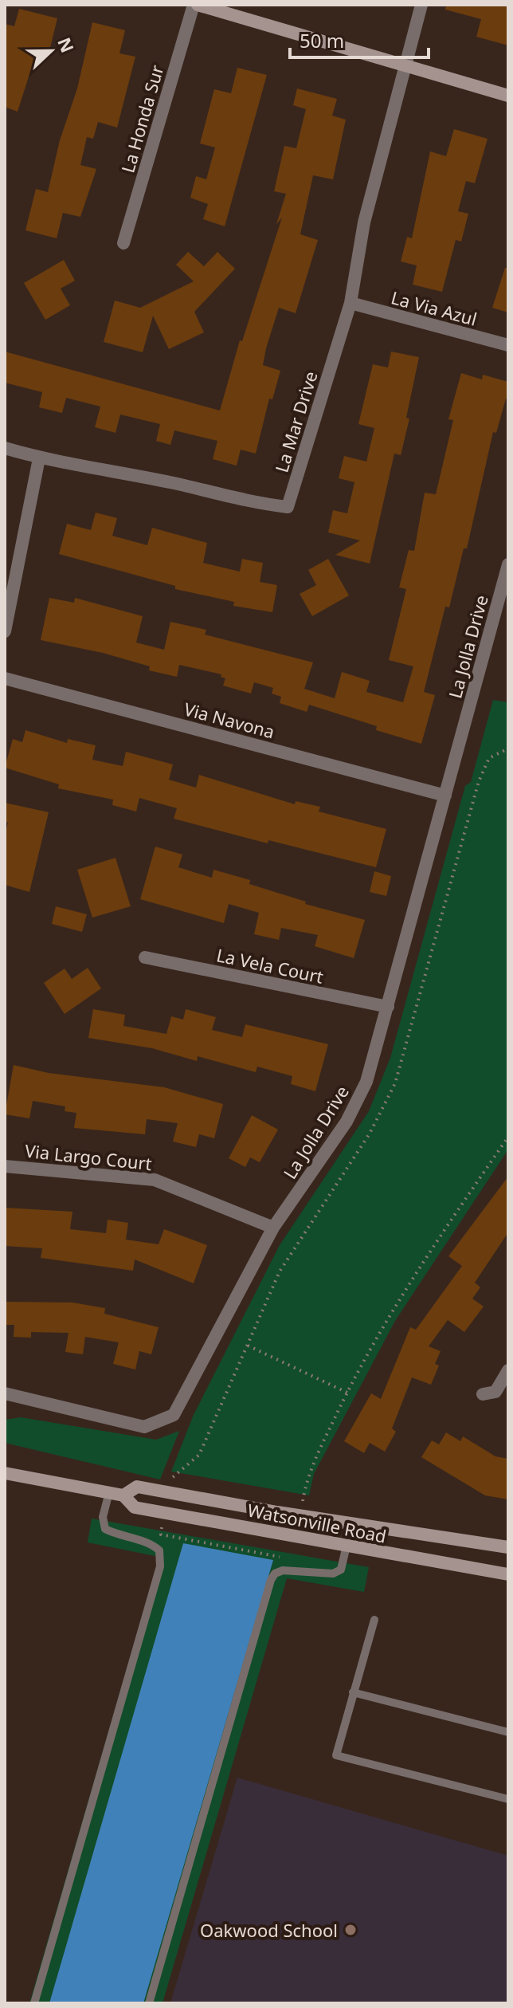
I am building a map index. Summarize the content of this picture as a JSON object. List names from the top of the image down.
{
  "streets": {
    "main road": ["Watsonville Road"],
    "street": [
      "La Honda Sur",
      "La Via Azul",
      "La Mar Drive",
      "La Jolla Drive",
      "Via Navona",
      "La Vela Court",
      "Via Largo Court"
    ]
  },
  "crossings": [
    ["La Via Azul", "La Mar Drive"],
    ["La Jolla Drive", "Via Navona"],
    ["La Jolla Drive", "La Vela Court"],
    ["La Jolla Drive", "Via Largo Court"]
  ],
  "places": ["Oakwood School"],
  "scale_bar": "50 m",
  "north": "right"
}
